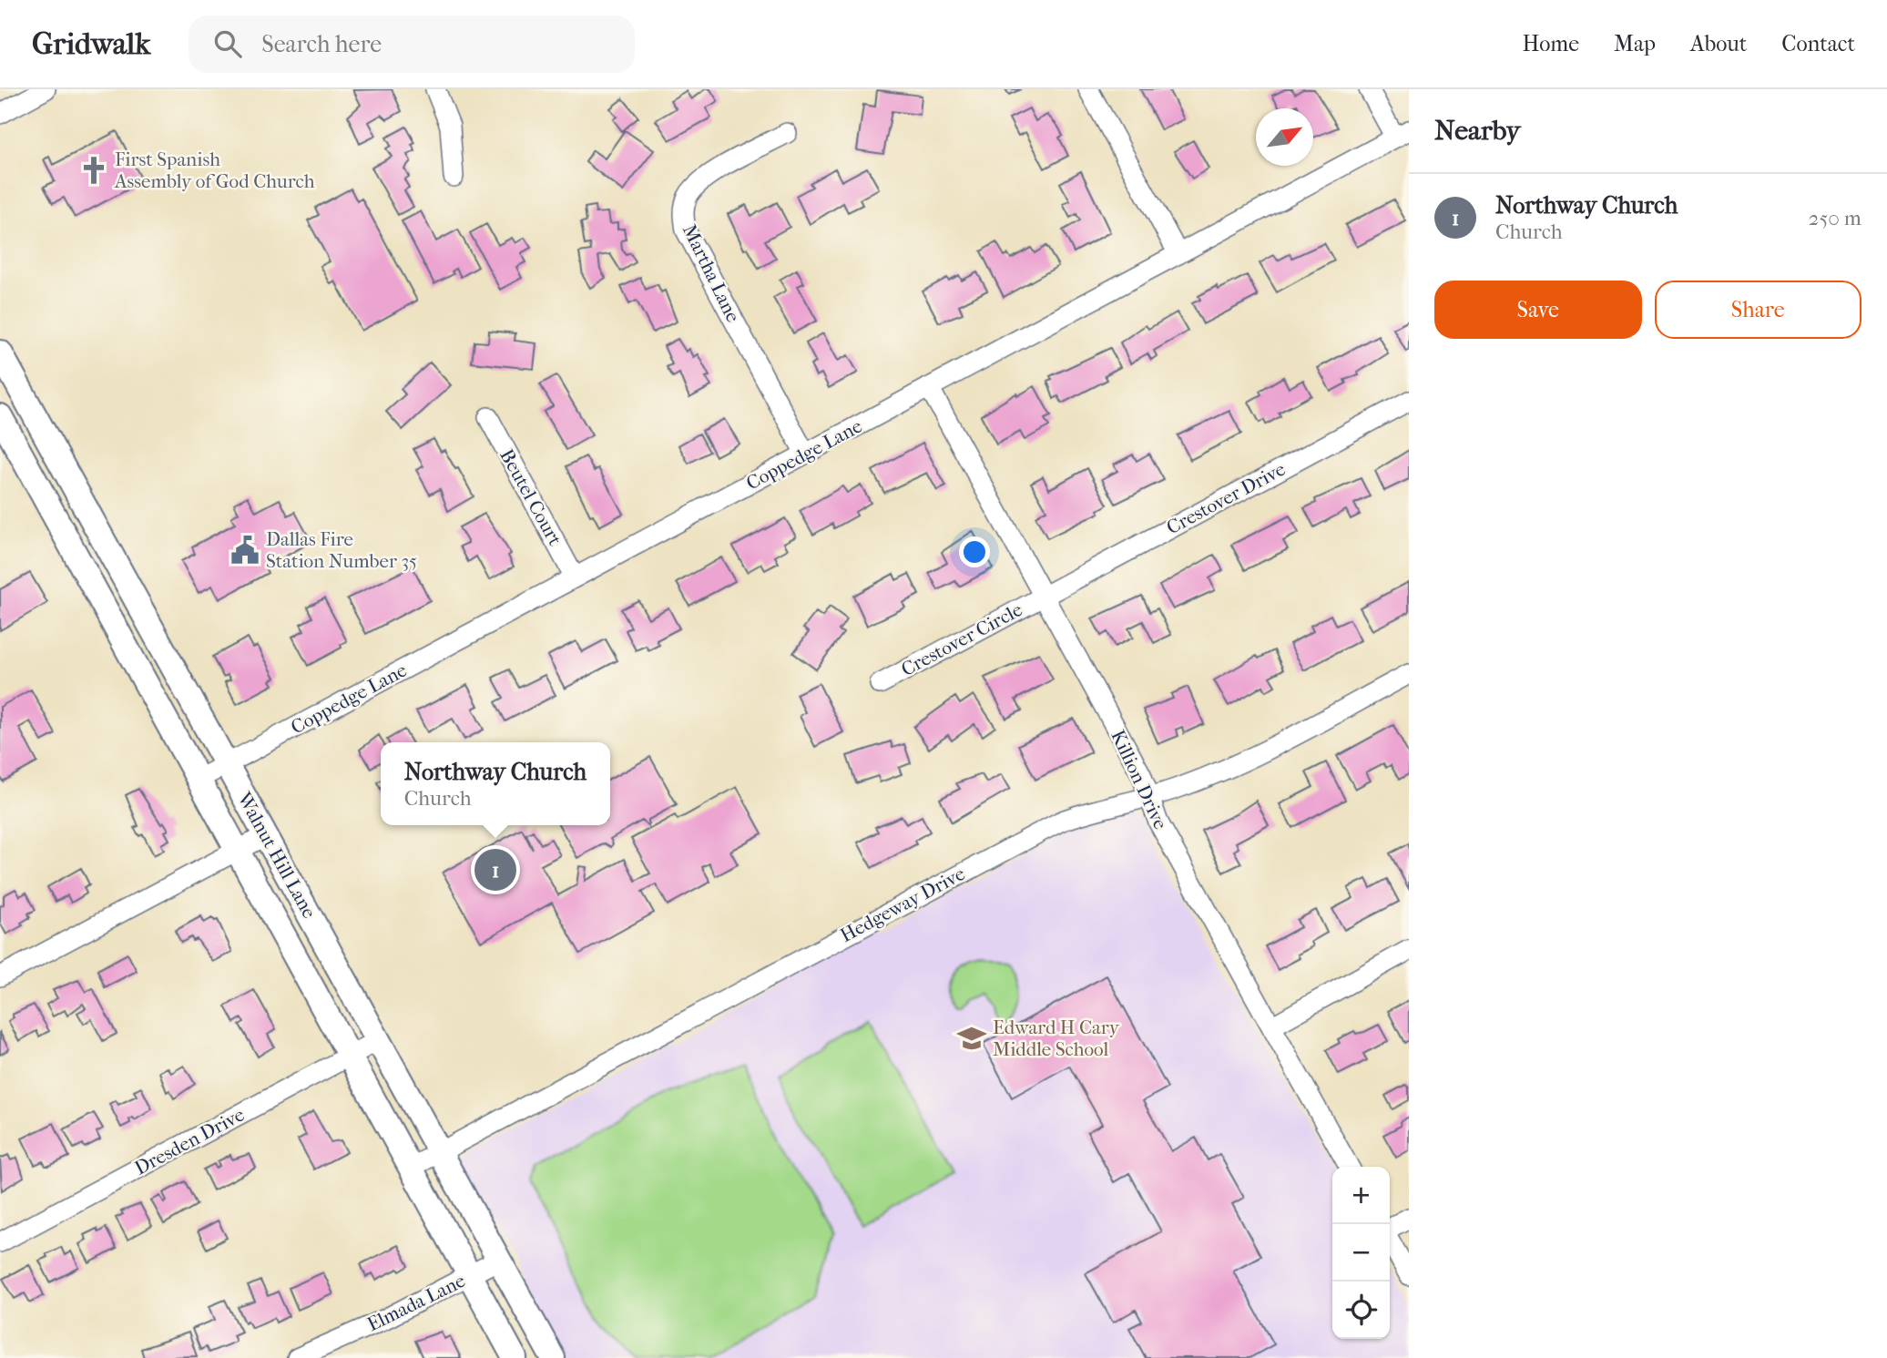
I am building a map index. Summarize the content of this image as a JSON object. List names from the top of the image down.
{
  "streets": {
    "main road": ["Walnut Hill Lane"],
    "street": [
      "Martha Lane",
      "Coppedge Lane",
      "Beutel Court",
      "Crestover Drive",
      "Crestover Circle",
      "Killion Drive",
      "Hedgeway Drive",
      "Dresden Drive",
      "Elmada Lane"
    ]
  },
  "crossings": [
    ["Martha Lane", "Coppedge Lane"],
    ["Coppedge Lane", "Beutel Court"],
    ["Coppedge Lane", "Killion Drive"],
    ["Coppedge Lane", "Walnut Hill Lane"],
    ["Crestover Drive", "Crestover Circle"],
    ["Crestover Drive", "Killion Drive"],
    ["Crestover Circle", "Killion Drive"],
    ["Killion Drive", "Hedgeway Drive"],
    ["Walnut Hill Lane", "Hedgeway Drive"],
    ["Walnut Hill Lane", "Dresden Drive"],
    ["Walnut Hill Lane", "Elmada Lane"]
  ],
  "places": {
    "church": ["First Spanish Assembly of God Church"],
    "public building": ["Dallas Fire Station Number 35"],
    "school or university": ["Edward H Cary Middle School"]
  },
  "north": "top right",
  "page": {
    "header": "Gridwalk",
    "search": "Search here",
    "nav": [
      "Home",
      "Map",
      "About",
      "Contact"
    ],
    "heading": "Nearby",
    "list": [
      {
        "mark": "1",
        "name": "Northway Church",
        "note": "Church",
        "value": "250 m"
      }
    ],
    "buttons": ["Save", "Share"],
    "popup": ["Northway Church", "Church"],
    "pins": "1",
    "map_buttons": ["+", "−"]
  }
}
